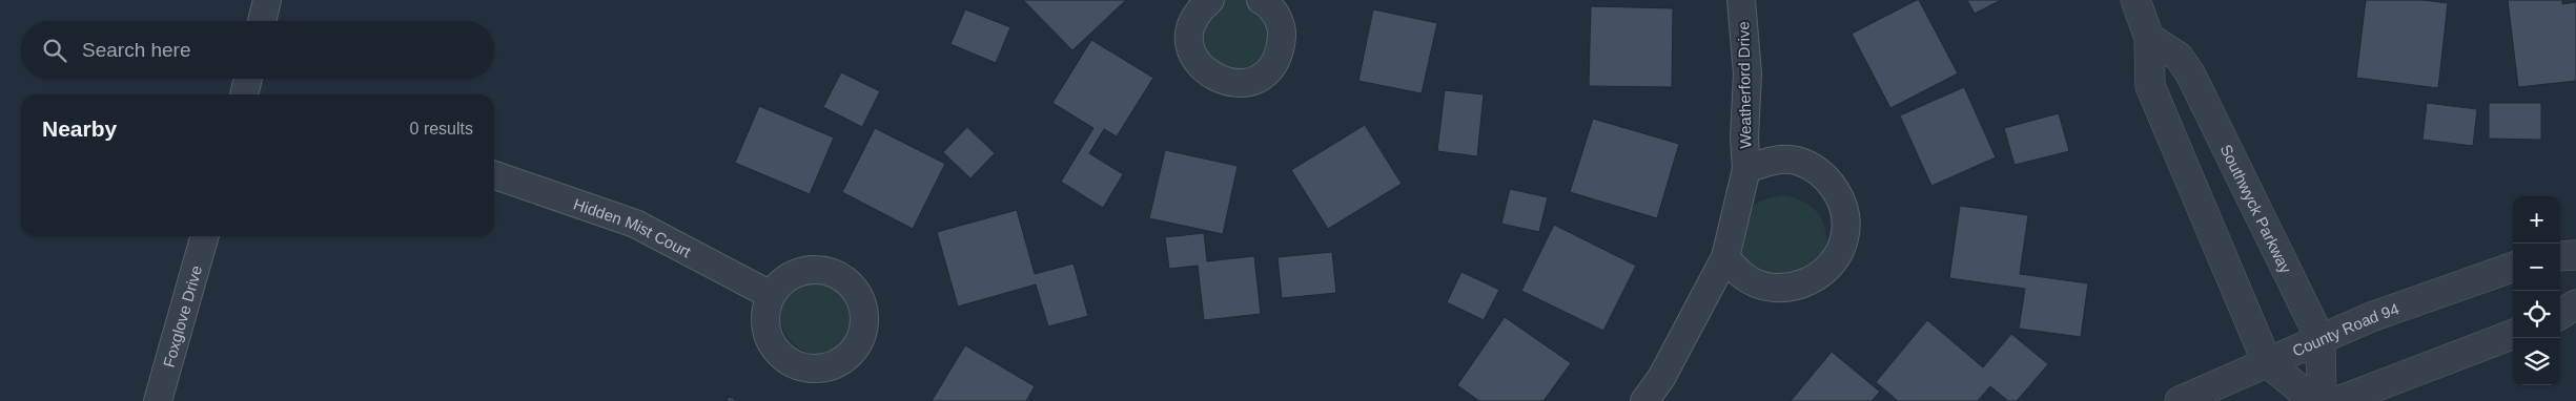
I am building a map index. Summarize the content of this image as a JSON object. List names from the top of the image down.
{
  "streets": {
    "street": [
      "Weatherford Drive",
      "Southwyck Parkway",
      "Hidden Mist Court",
      "Foxglove Drive",
      "County Road 94"
    ]
  },
  "crossings": [
    ["Southwyck Parkway", "County Road 94"]
  ],
  "page": {
    "search": "Search here",
    "heading": ["Nearby", "0 results"],
    "map_buttons": ["+", "−"]
  }
}
